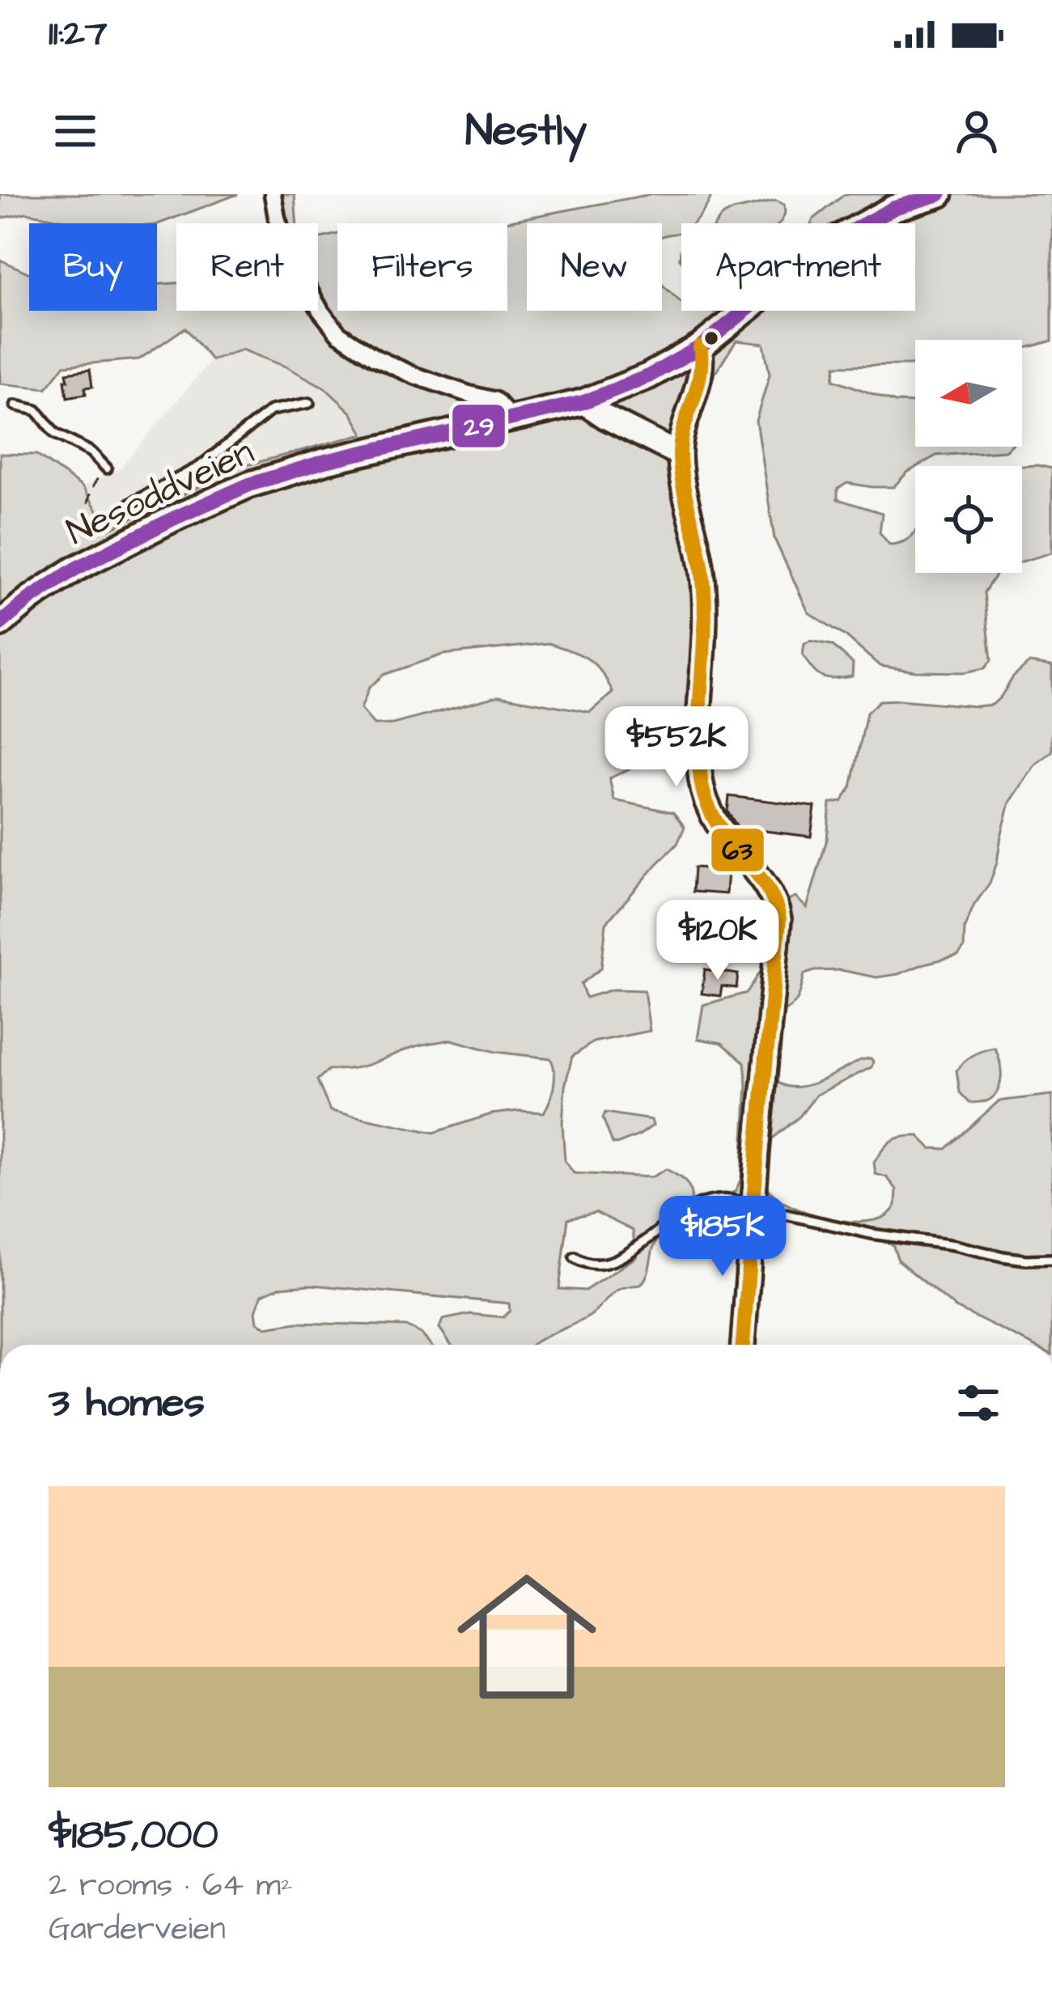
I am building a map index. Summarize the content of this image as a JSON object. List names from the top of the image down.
{
  "streets": {
    "main road": ["Nesoddveien"]
  },
  "lines": ["transit line 29", "transit line 63"],
  "north": "left",
  "page": {
    "status": "11:27",
    "header": "Nestly",
    "chip": [
      "Buy",
      "Rent",
      "Filters",
      "New",
      "Apartment"
    ],
    "price": ["$552K", "$120K", "$185K"],
    "heading": "3 homes",
    "list": [
      {
        "name": "$185,000",
        "note": "2 rooms · 64 m² · Garderveien"
      }
    ]
  }
}
